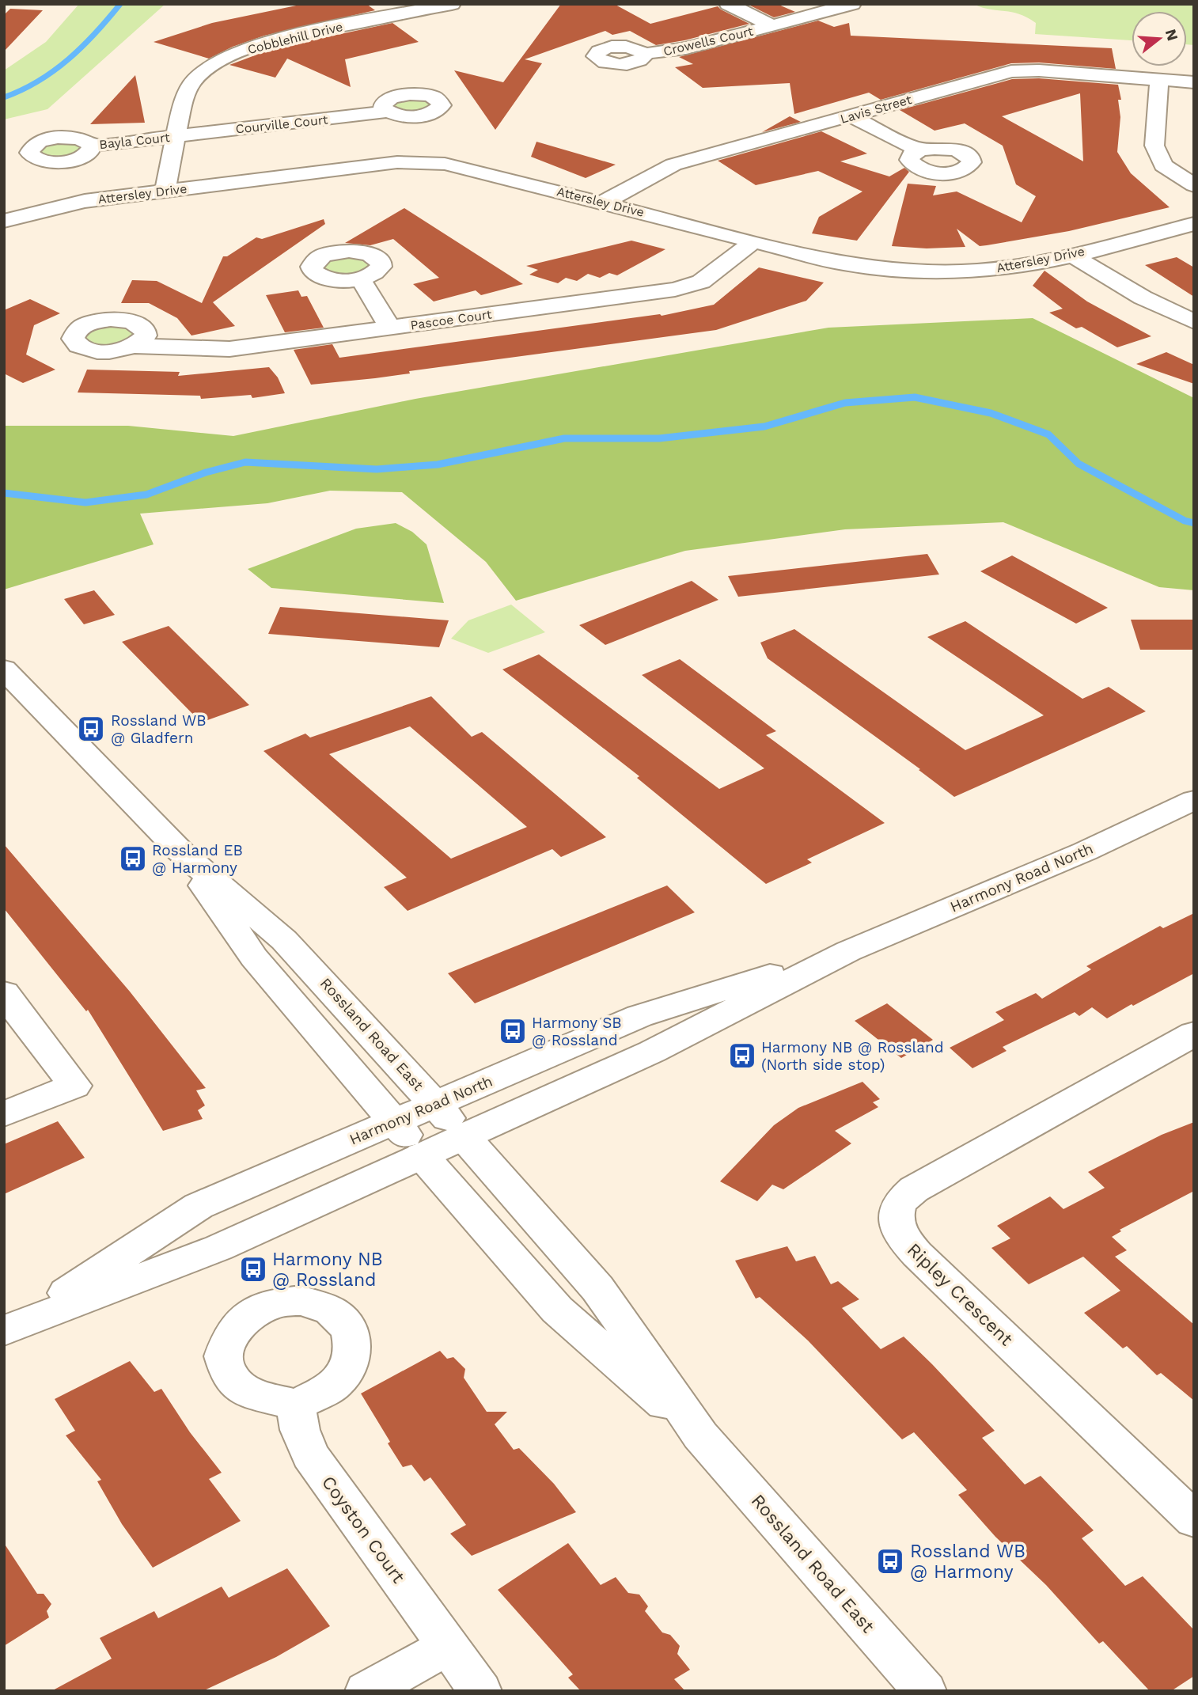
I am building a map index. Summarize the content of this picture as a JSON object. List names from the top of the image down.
{
  "streets": {
    "street": [
      "Cobblehill Drive",
      "Crowells Court",
      "Lavis Street",
      "Courville Court",
      "Bayla Court",
      "Attersley Drive",
      "Pascoe Court",
      "Harmony Road North",
      "Rossland Road East",
      "Ripley Crescent",
      "Coyston Court"
    ]
  },
  "crossings": [
    ["Cobblehill Drive", "Courville Court"],
    ["Cobblehill Drive", "Bayla Court"],
    ["Cobblehill Drive", "Attersley Drive"],
    ["Lavis Street", "Attersley Drive"],
    ["Courville Court", "Bayla Court"],
    ["Attersley Drive", "Pascoe Court"],
    ["Harmony Road North", "Rossland Road East"]
  ],
  "places": {
    "bus stop": [
      "Rossland WB @ Gladfern",
      "Rossland EB @ Harmony",
      "Harmony SB @ Rossland",
      "Harmony NB @ Rossland (North side stop)",
      "Harmony NB @ Rossland",
      "Rossland WB @ Harmony"
    ]
  },
  "north": "right"
}
